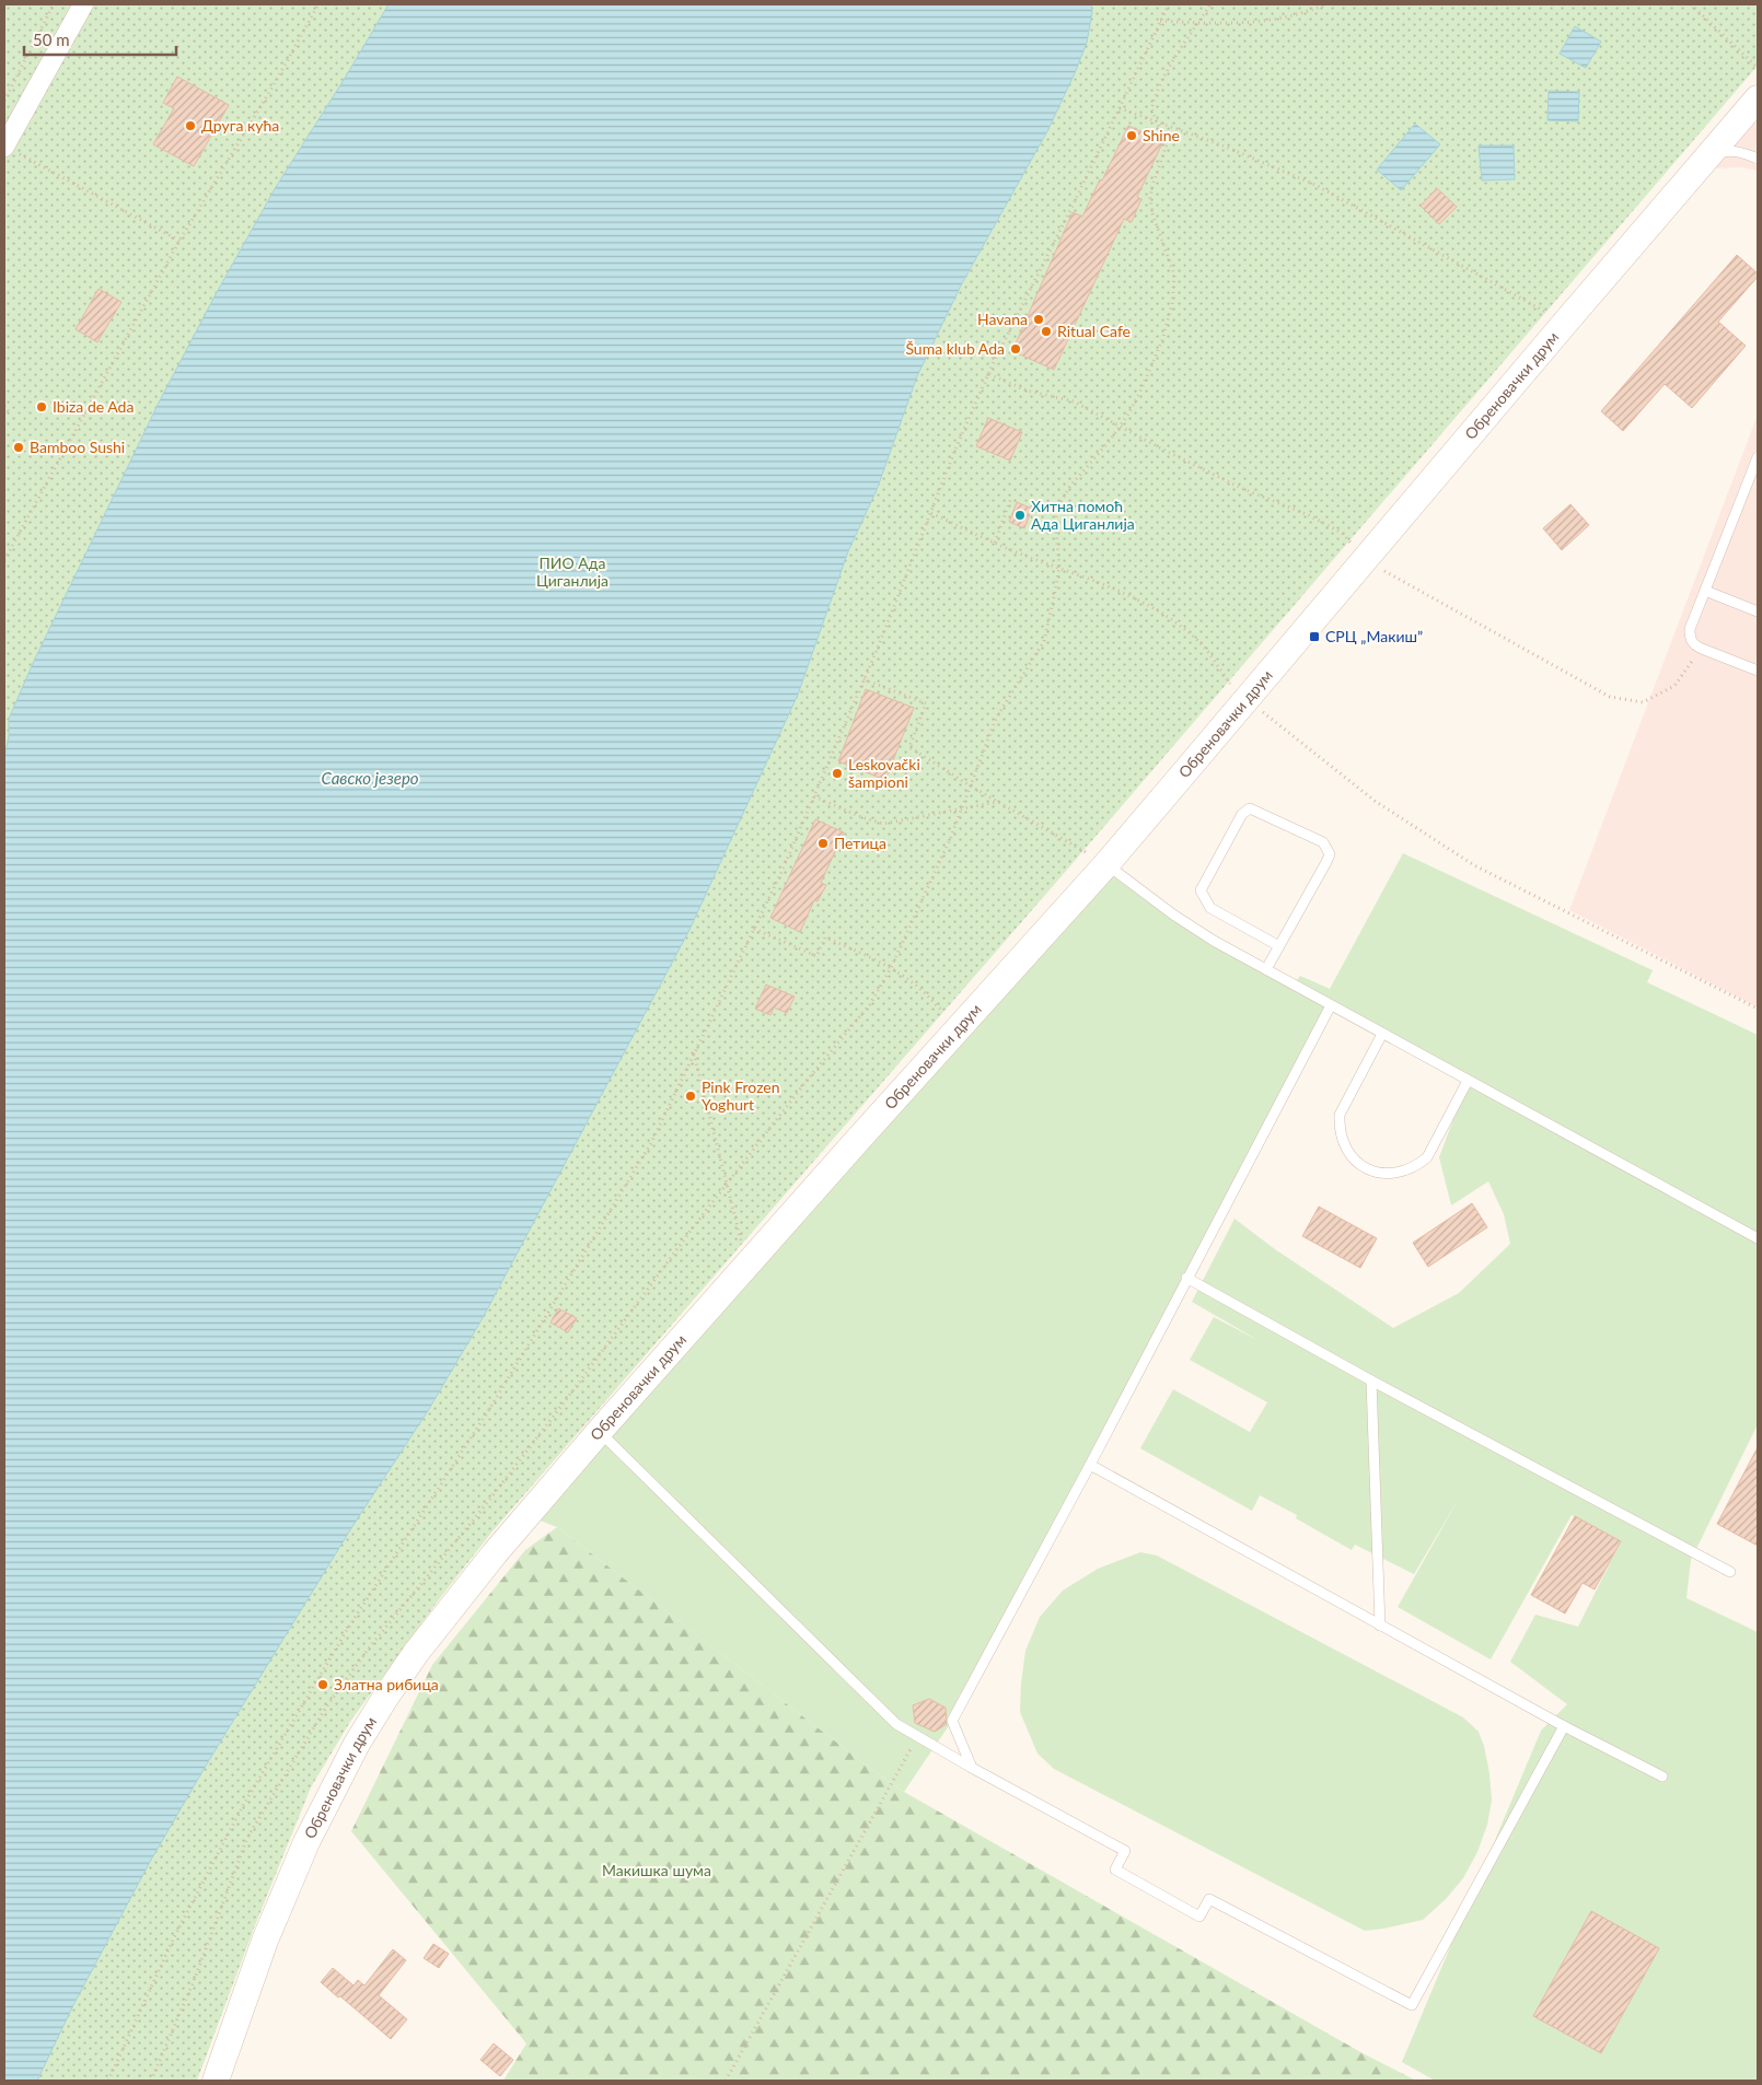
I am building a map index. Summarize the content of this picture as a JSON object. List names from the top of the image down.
{
  "streets": {
    "street": ["Обреновачки друм"]
  },
  "water": ["Савско језеро"],
  "parks": ["ПИО Ада Циганлија", "Макишка шума"],
  "places": {
    "other": [
      "Друга кућа",
      "Shine",
      "Havana",
      "Ritual Cafe",
      "Šuma klub Ada",
      "Ibiza de Ada",
      "Bamboo Sushi",
      "Хитна помоћ Ада Циганлија",
      "Leskovački šampioni",
      "Петица",
      "Pink Frozen Yoghurt",
      "Златна рибица"
    ],
    "transit": ["СРЦ „Макиш”"]
  },
  "scale_bar": "50 m"
}
